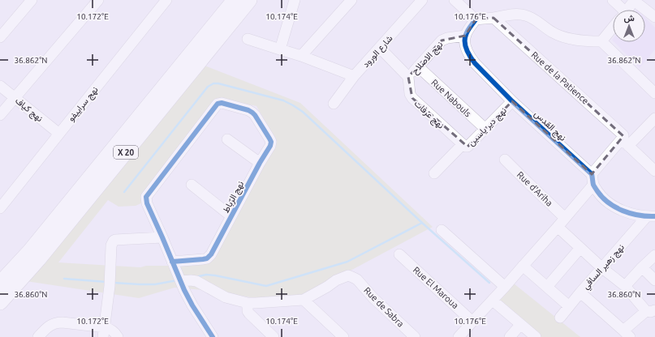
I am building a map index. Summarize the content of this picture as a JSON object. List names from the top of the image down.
{
  "streets": {
    "highway": ["X 20"],
    "street": [
      "شارع الورود",
      "نهج الاصلاح",
      "Rue de la Patience",
      "Rue Nabouls",
      "نهج سراييفو",
      "نهج كياف",
      "نهج عرفات",
      "نهج القدس",
      "نهج دير ياسين",
      "Rue d'Ariha",
      "نهج الرّباط",
      "نهج زهير السافي",
      "Rue El Maroua",
      "Rue de Sabra"
    ]
  },
  "crossings": [
    ["نهج الاصلاح", "Rue Nabouls"],
    ["نهج الاصلاح", "نهج عرفات"],
    ["نهج الاصلاح", "نهج القدس"],
    ["Rue Nabouls", "نهج دير ياسين"],
    ["نهج سراييفو", "نهج كياف"],
    ["نهج عرفات", "نهج دير ياسين"],
    ["نهج القدس", "نهج دير ياسين"]
  ],
  "north": "top",
  "coordinates": [
    "10.172°E",
    "10.174°E",
    "10.176°E",
    "36.862°N",
    "36.860°N"
  ]
}
